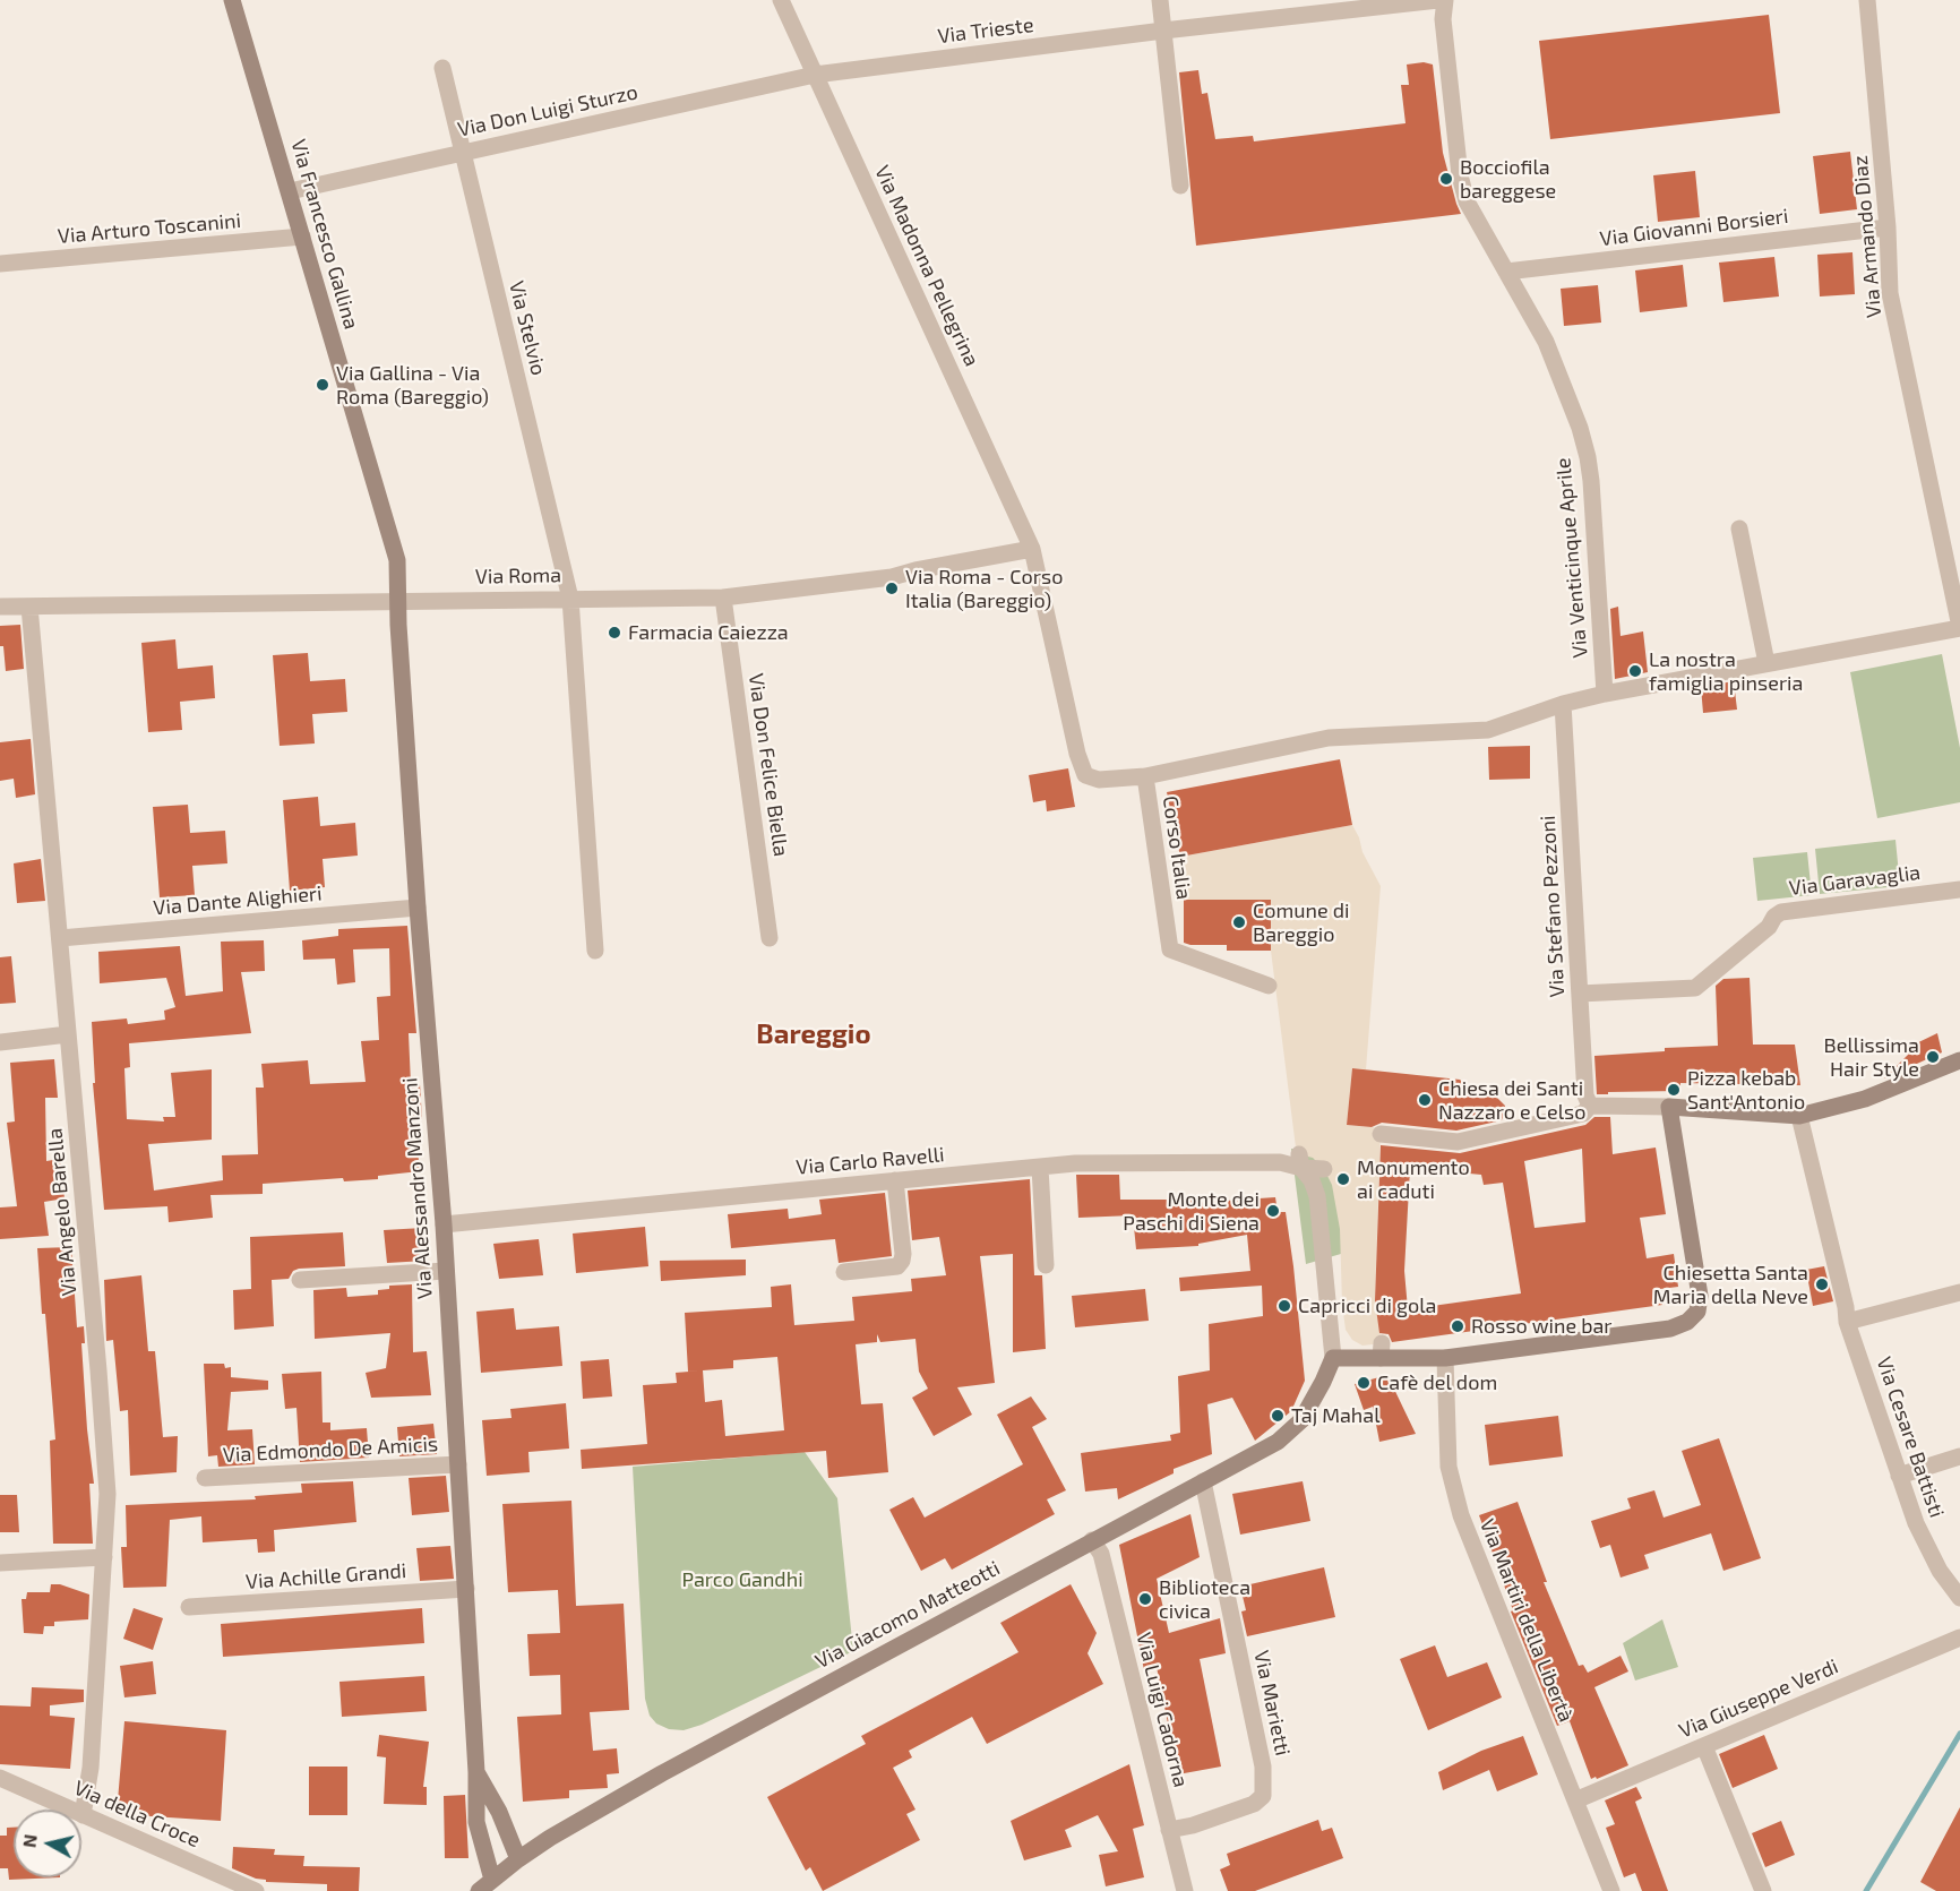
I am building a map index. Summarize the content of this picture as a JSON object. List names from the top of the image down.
{
  "streets": {
    "street": [
      "Via Trieste",
      "Via Don Luigi Sturzo",
      "Via Giovanni Borsieri",
      "Via Arturo Toscanini",
      "Via Francesco Gallina",
      "Via Armando Diaz",
      "Via Madonna Pellegrina",
      "Via Stelvio",
      "Via Venticinque Aprile",
      "Via Roma",
      "Via Don Felice Biella",
      "Corso Italia",
      "Via Garavaglia",
      "Via Dante Alighieri",
      "Via Stefano Pezzoni",
      "Via Carlo Ravelli",
      "Via Alessandro Manzoni",
      "Via Angelo Barella",
      "Via Cesare Battisti",
      "Via Edmondo De Amicis",
      "Via Achille Grandi",
      "Via Giacomo Matteotti",
      "Via Martiri della Libertà",
      "Via Giuseppe Verdi",
      "Via Marietti",
      "Via Luigi Cadorna",
      "Via della Croce"
    ]
  },
  "crossings": [
    ["Via Trieste", "Via Don Luigi Sturzo"],
    ["Via Trieste", "Via Madonna Pellegrina"],
    ["Via Don Luigi Sturzo", "Via Francesco Gallina"],
    ["Via Don Luigi Sturzo", "Via Madonna Pellegrina"],
    ["Via Don Luigi Sturzo", "Via Stelvio"],
    ["Via Giovanni Borsieri", "Via Armando Diaz"],
    ["Via Giovanni Borsieri", "Via Venticinque Aprile"],
    ["Via Arturo Toscanini", "Via Francesco Gallina"],
    ["Via Francesco Gallina", "Via Roma"],
    ["Via Francesco Gallina", "Via Alessandro Manzoni"],
    ["Via Madonna Pellegrina", "Via Roma"],
    ["Via Madonna Pellegrina", "Corso Italia"],
    ["Via Stelvio", "Via Roma"],
    ["Via Roma", "Via Don Felice Biella"],
    ["Via Roma", "Corso Italia"],
    ["Via Roma", "Via Alessandro Manzoni"],
    ["Via Roma", "Via Angelo Barella"],
    ["Via Garavaglia", "Via Stefano Pezzoni"],
    ["Via Dante Alighieri", "Via Alessandro Manzoni"],
    ["Via Dante Alighieri", "Via Angelo Barella"],
    ["Via Carlo Ravelli", "Via Alessandro Manzoni"],
    ["Via Alessandro Manzoni", "Via Edmondo De Amicis"],
    ["Via Alessandro Manzoni", "Via Achille Grandi"],
    ["Via Alessandro Manzoni", "Via Giacomo Matteotti"],
    ["Via Angelo Barella", "Via della Croce"],
    ["Via Giacomo Matteotti", "Via Marietti"],
    ["Via Giacomo Matteotti", "Via Luigi Cadorna"],
    ["Via Martiri della Libertà", "Via Giuseppe Verdi"],
    ["Via Marietti", "Via Luigi Cadorna"]
  ],
  "districts": ["Bareggio"],
  "parks": ["Parco Gandhi"],
  "places": [
    "Bocciofila bareggese",
    "Via Gallina - Via Roma (Bareggio)",
    "Via Roma - Corso Italia (Bareggio)",
    "Farmacia Caiezza",
    "La nostra famiglia pinseria",
    "Comune di Bareggio",
    "Bellissima Hair Style",
    "Pizza kebab Sant'Antonio",
    "Chiesa dei Santi Nazzaro e Celso",
    "Monumento ai caduti",
    "Monte dei Paschi di Siena",
    "Chiesetta Santa Maria della Neve",
    "Capricci di gola",
    "Rosso wine bar",
    "Cafè del dom",
    "Taj Mahal",
    "Biblioteca civica"
  ],
  "north": "left"
}
